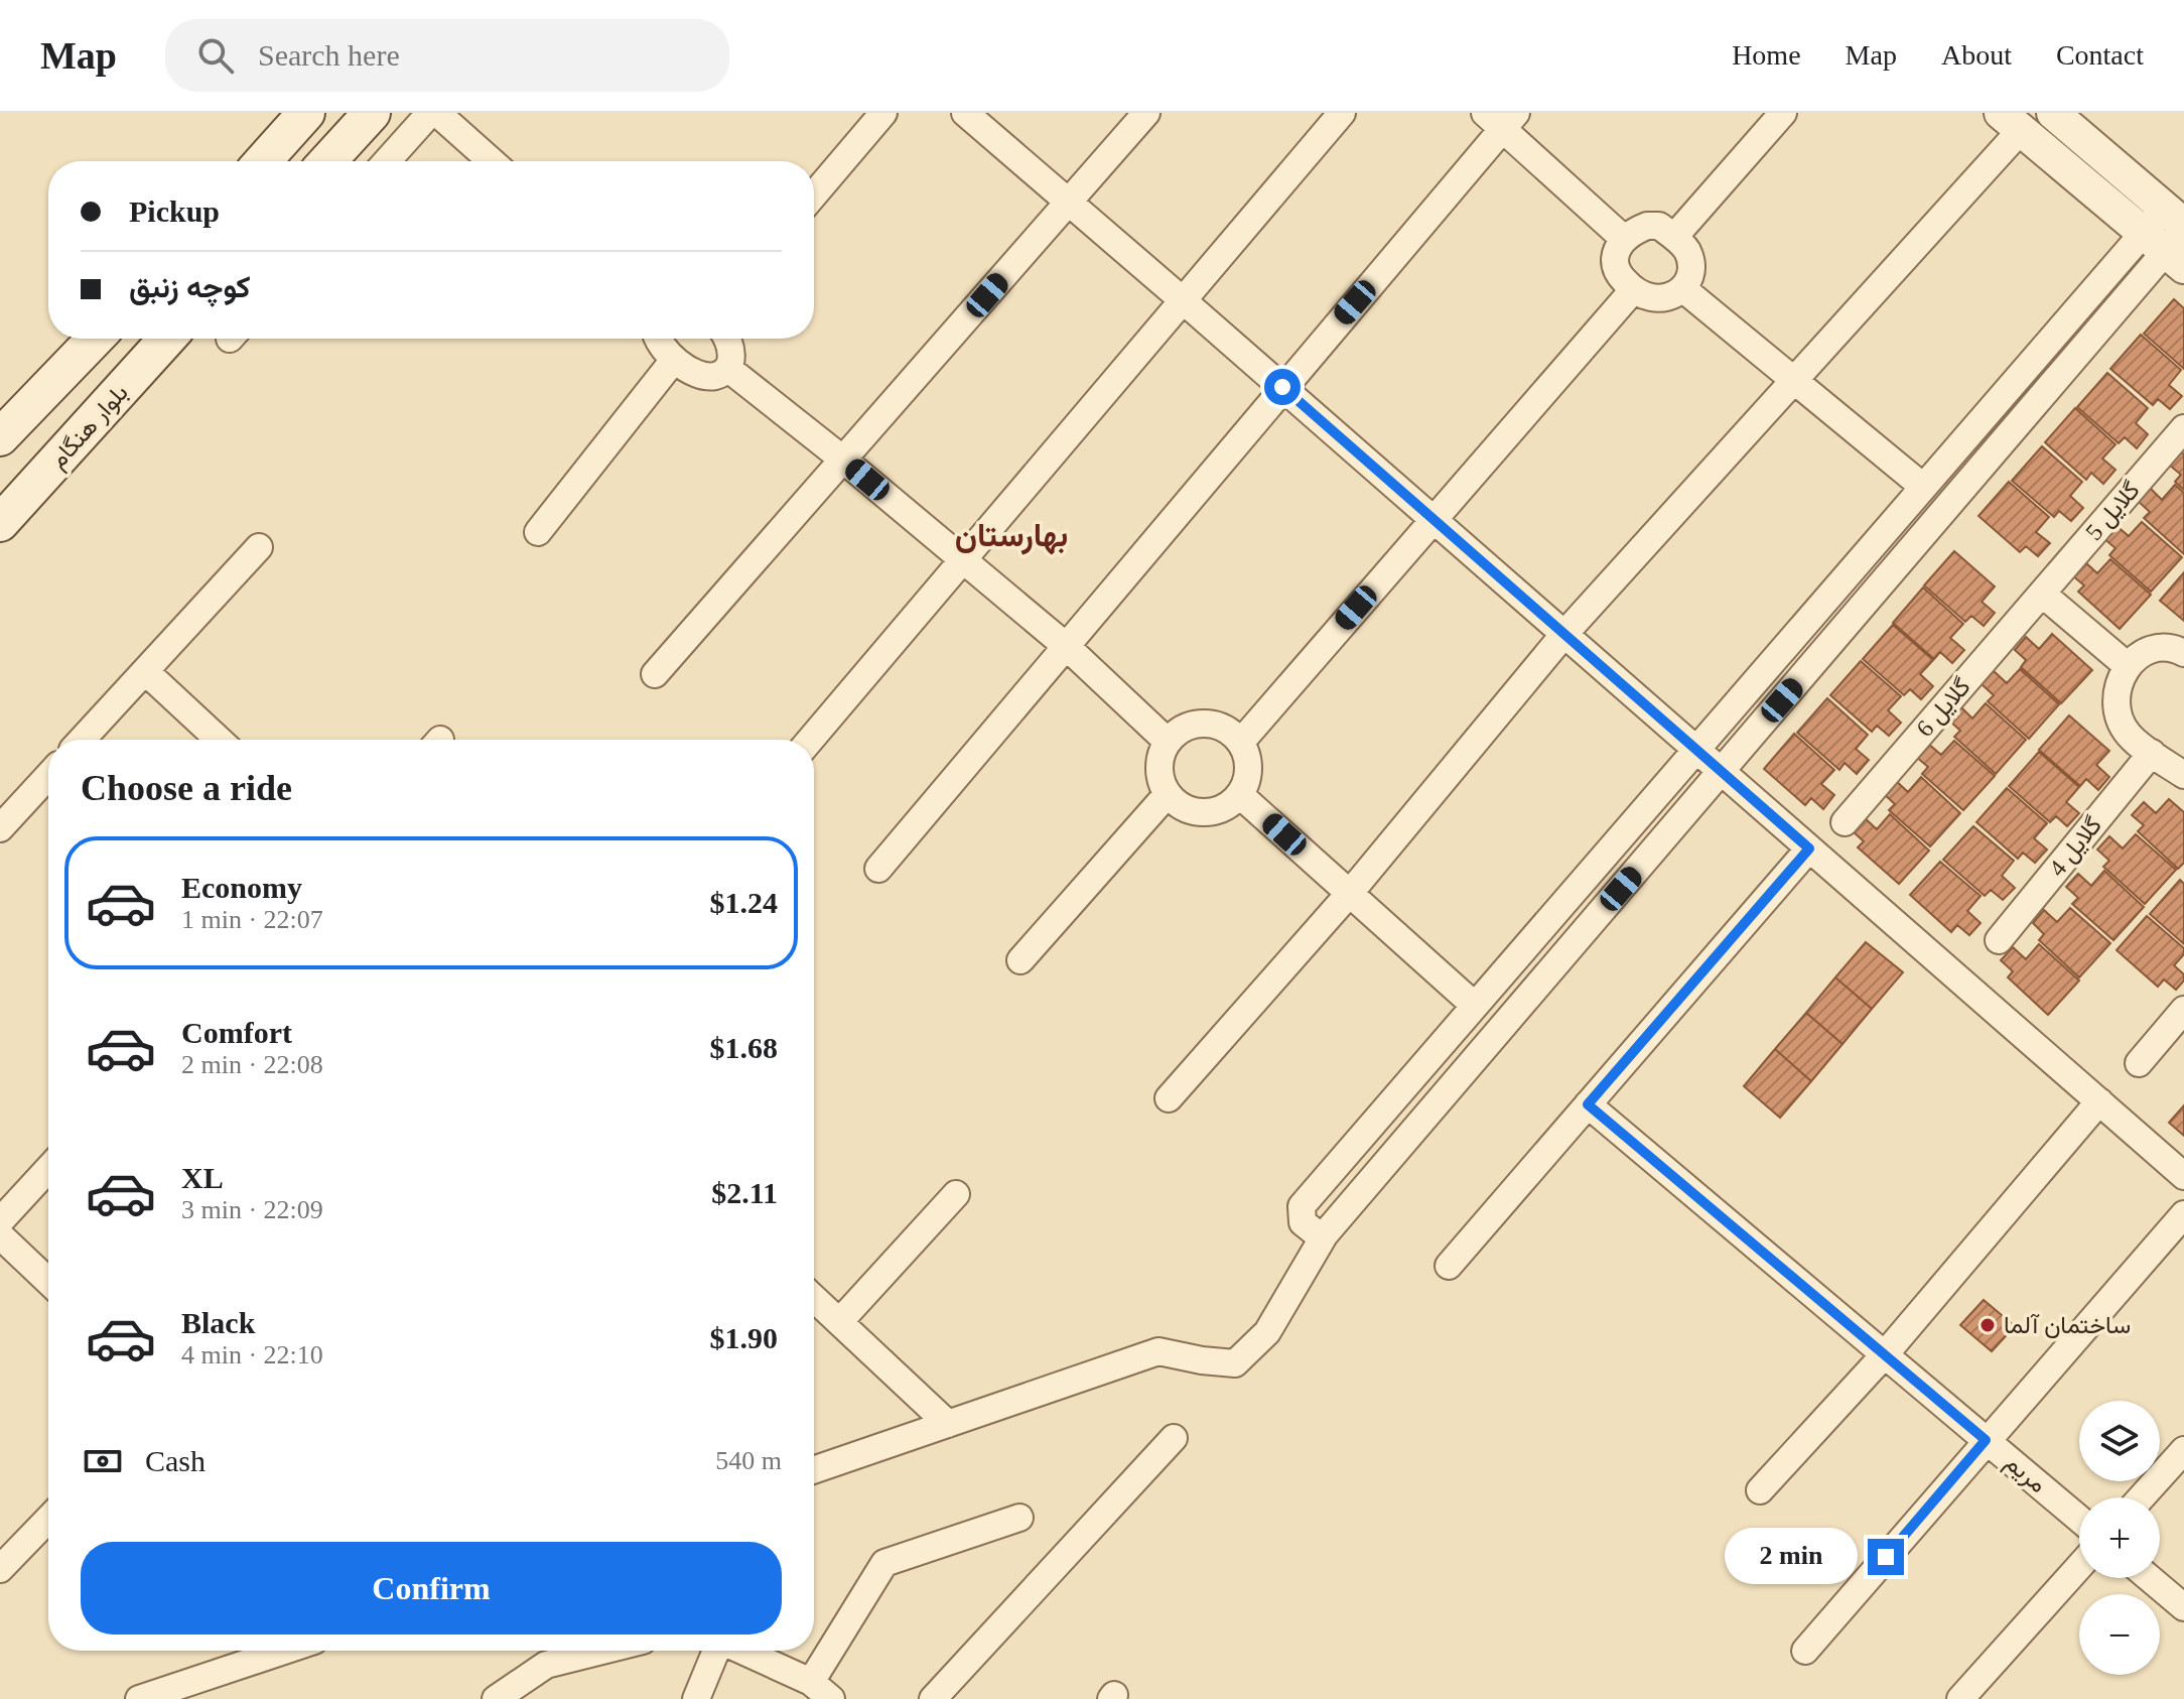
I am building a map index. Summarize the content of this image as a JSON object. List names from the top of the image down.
{
  "streets": {
    "main road": ["بلوار هنگام"],
    "street": [
      "گلایل 5",
      "گلایل 6",
      "گلایل 4",
      "مریم"
    ]
  },
  "crossings": [
    ["گلایل 5", "گلایل 6"]
  ],
  "districts": ["بهارستان"],
  "places": ["ساختمان آلما"],
  "page": {
    "header": "Map",
    "search": "Search here",
    "nav": [
      "Home",
      "Map",
      "About",
      "Contact"
    ],
    "banner": ["Pickup", "کوچه زنبق"],
    "heading": "Choose a ride",
    "list": [
      {
        "name": "Economy",
        "note": "1 min · 22:07",
        "value": "$1.24"
      },
      {
        "name": "Comfort",
        "note": "2 min · 22:08",
        "value": "$1.68"
      },
      {
        "name": "XL",
        "note": "3 min · 22:09",
        "value": "$2.11"
      },
      {
        "name": "Black",
        "note": "4 min · 22:10",
        "value": "$1.90"
      }
    ],
    "map_buttons": ["+", "−"],
    "pay": ["Cash", "540 m"],
    "buttons": "Confirm",
    "bubble": "2 min"
  }
}
